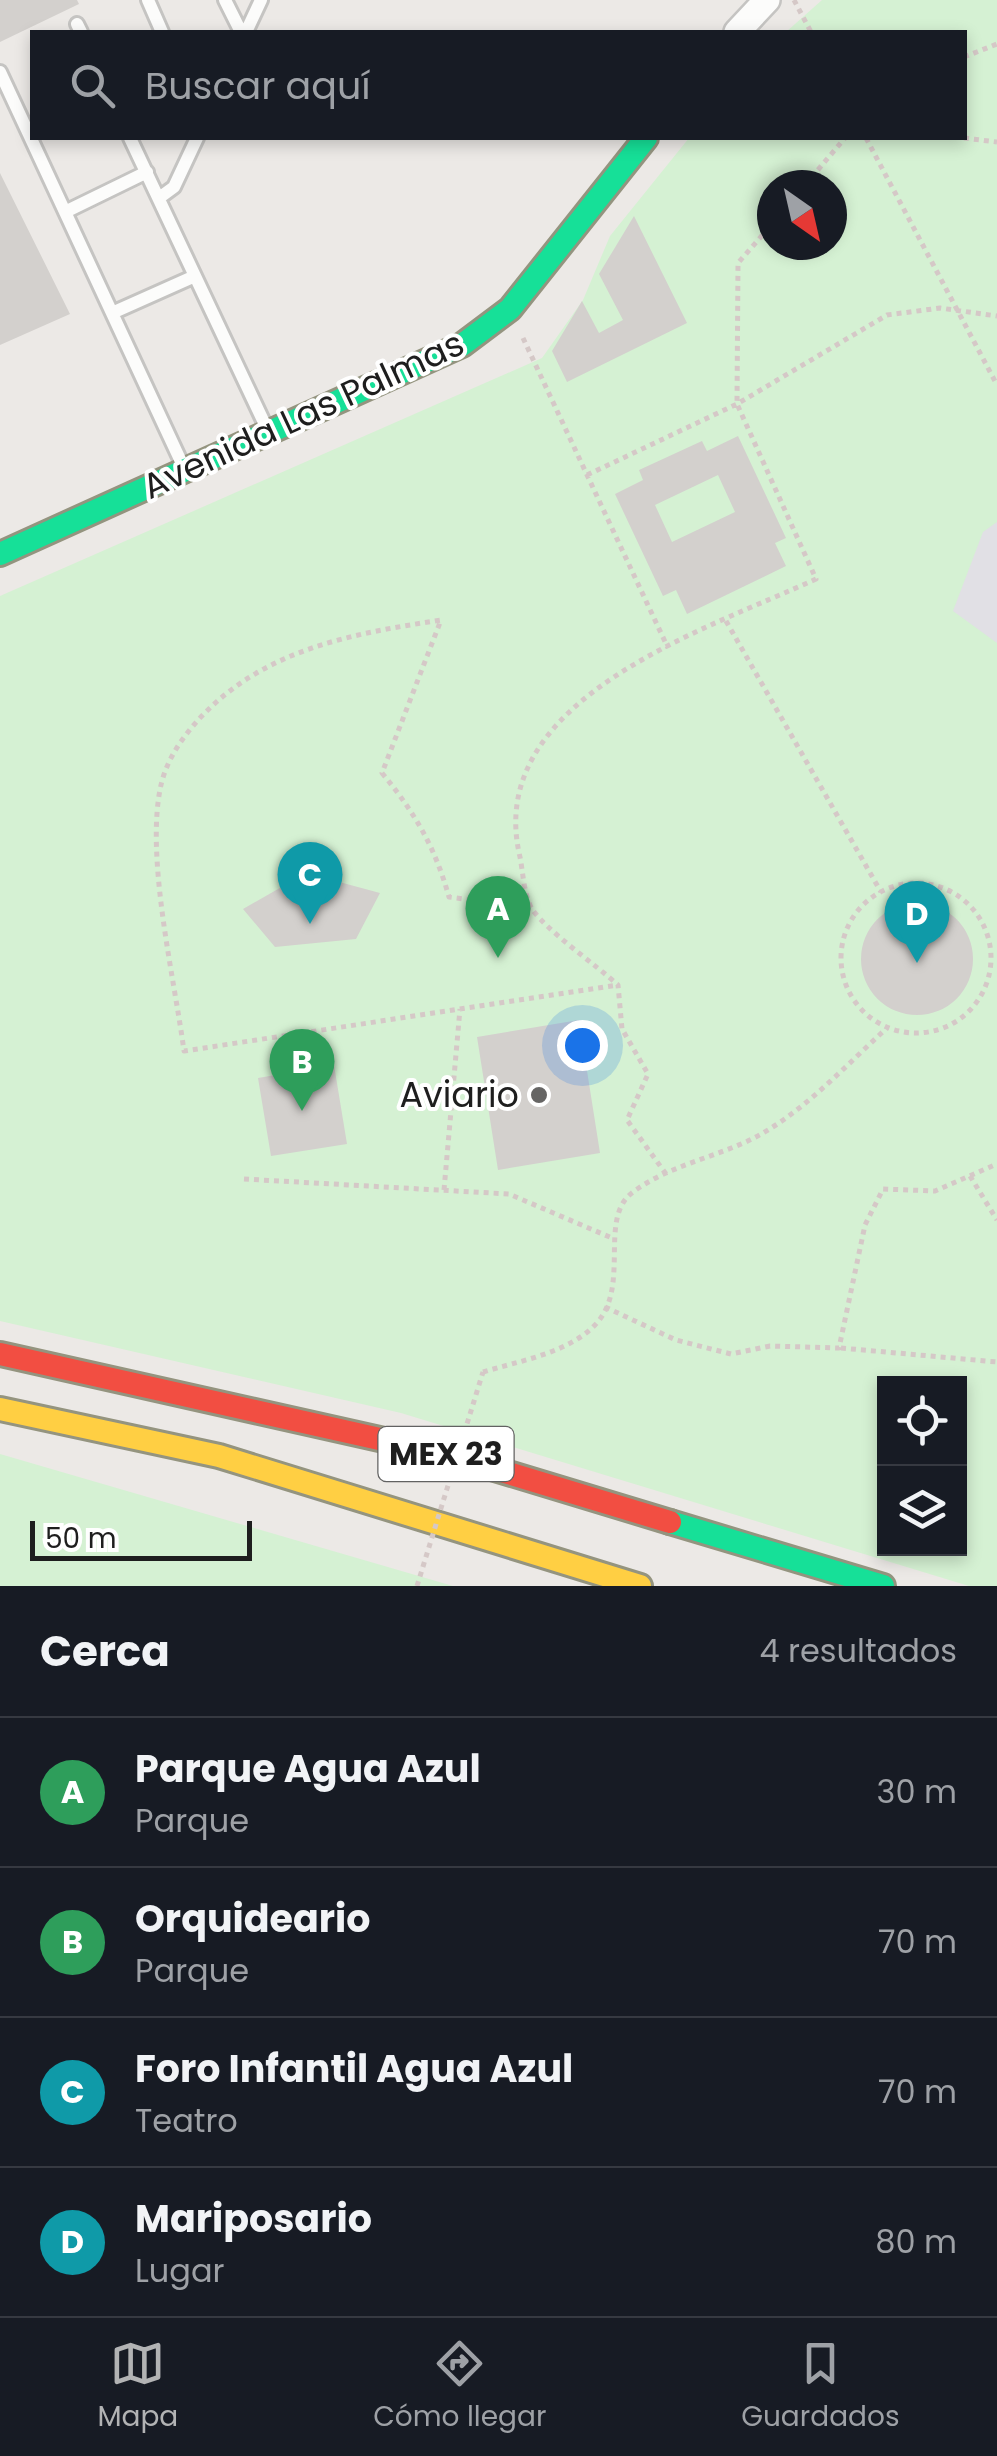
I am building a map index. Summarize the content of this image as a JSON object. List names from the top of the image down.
{
  "streets": {
    "main road": ["Avenida Las Palmas", "MEX 23"]
  },
  "places": ["Aviario"],
  "scale_bar": "50 m",
  "north": "bottom right",
  "page": {
    "search": "Buscar aquí",
    "pins": [
      "C",
      "A",
      "D",
      "B"
    ],
    "scale": "50 m",
    "heading": ["Cerca", "4 resultados"],
    "list": [
      {
        "mark": "A",
        "name": "Parque Agua Azul",
        "note": "Parque",
        "value": "30 m"
      },
      {
        "mark": "B",
        "name": "Orquideario",
        "note": "Parque",
        "value": "70 m"
      },
      {
        "mark": "C",
        "name": "Foro Infantil Agua Azul",
        "note": "Teatro",
        "value": "70 m"
      },
      {
        "mark": "D",
        "name": "Mariposario",
        "note": "Lugar",
        "value": "80 m"
      }
    ],
    "nav": ["Mapa", "Cómo llegar", "Guardados"]
  }
}
